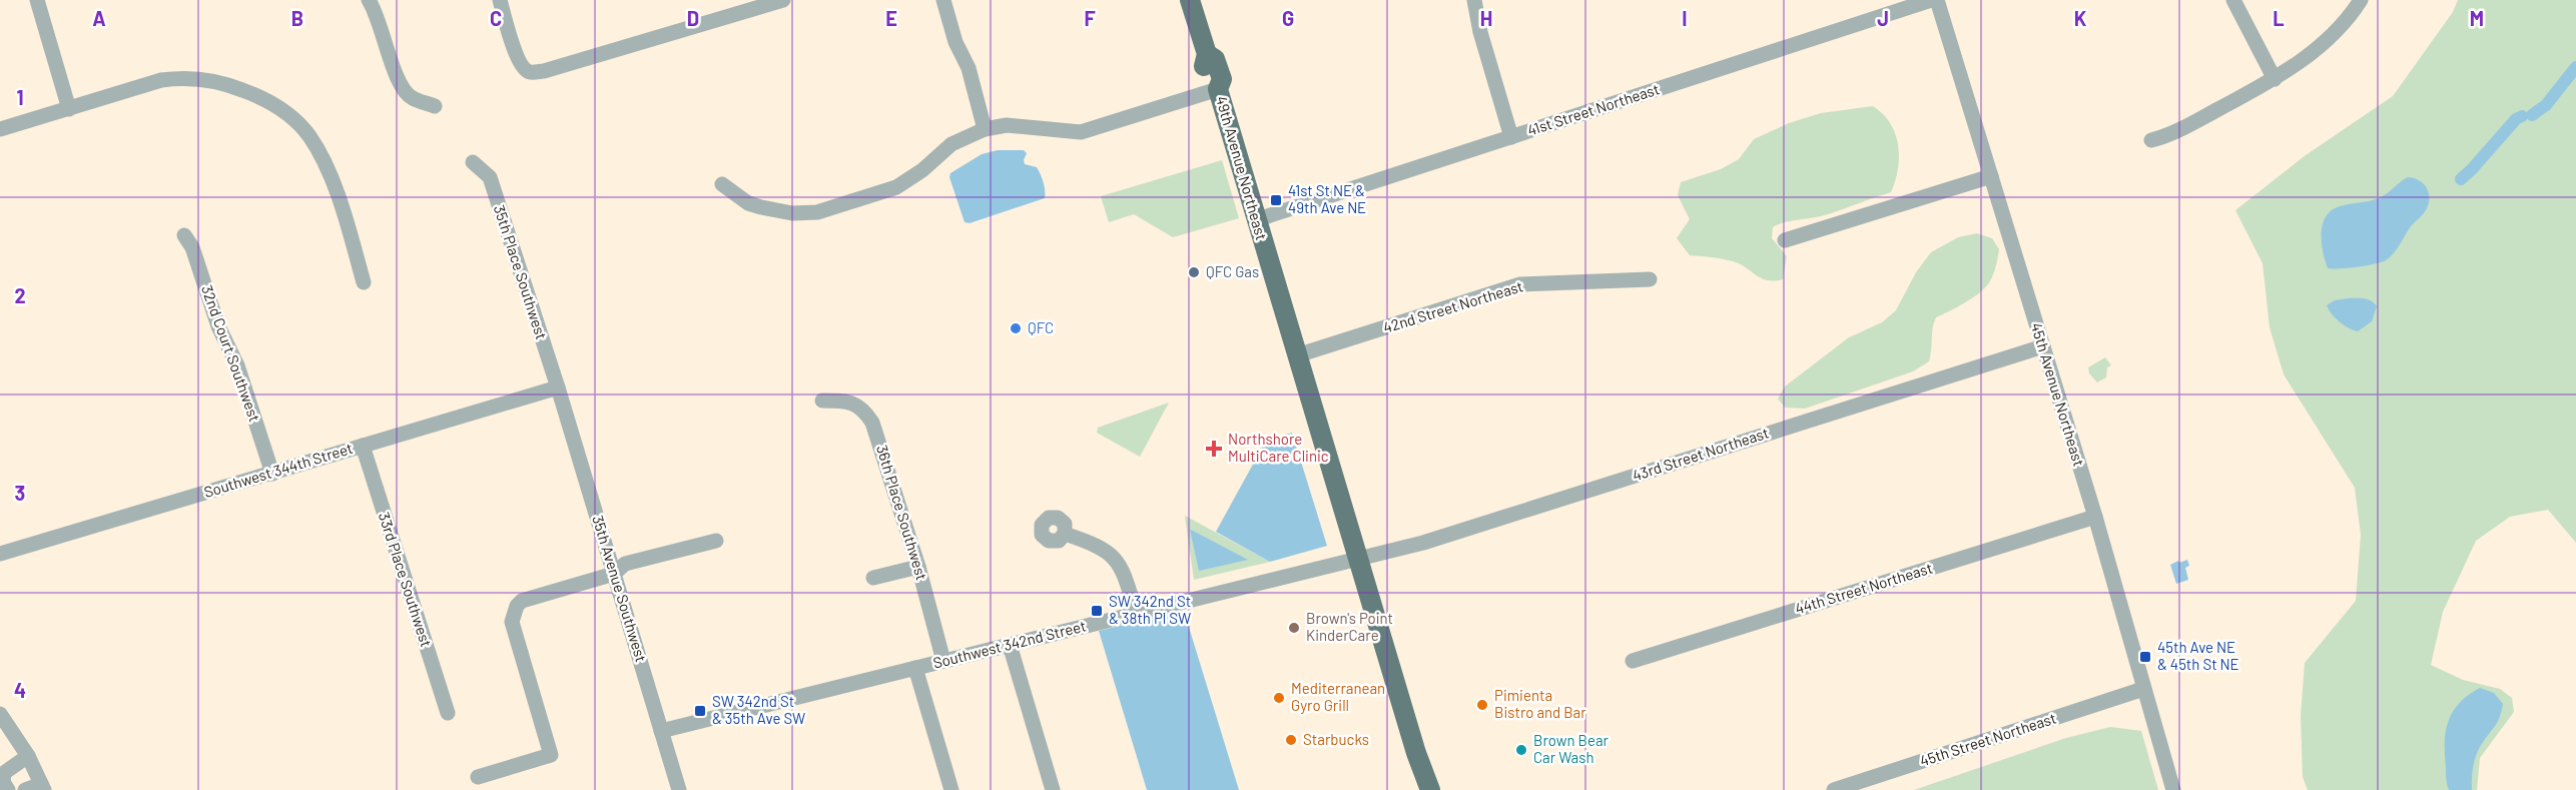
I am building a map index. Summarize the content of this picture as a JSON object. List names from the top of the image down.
{
  "streets": {
    "main road": ["49th Avenue Northeast"],
    "street": [
      "41st Street Northeast",
      "35th Place Southwest",
      "42nd Street Northeast",
      "32nd Court Southwest",
      "45th Avenue Northeast",
      "43rd Street Northeast",
      "Southwest 344th Street",
      "36th Place Southwest",
      "33rd Place Southwest",
      "35th Avenue Southwest",
      "44th Street Northeast",
      "Southwest 342nd Street",
      "45th Street Northeast"
    ]
  },
  "crossings": [
    ["41st Street Northeast", "49th Avenue Northeast"],
    ["49th Avenue Northeast", "42nd Street Northeast"],
    ["49th Avenue Northeast", "43rd Street Northeast"],
    ["49th Avenue Northeast", "Southwest 342nd Street"],
    ["35th Place Southwest", "Southwest 344th Street"],
    ["35th Place Southwest", "35th Avenue Southwest"],
    ["32nd Court Southwest", "Southwest 344th Street"],
    ["45th Avenue Northeast", "43rd Street Northeast"],
    ["45th Avenue Northeast", "44th Street Northeast"],
    ["45th Avenue Northeast", "45th Street Northeast"],
    ["43rd Street Northeast", "Southwest 342nd Street"],
    ["Southwest 344th Street", "33rd Place Southwest"],
    ["Southwest 344th Street", "35th Avenue Southwest"],
    ["36th Place Southwest", "Southwest 342nd Street"],
    ["35th Avenue Southwest", "Southwest 342nd Street"]
  ],
  "places": {
    "transit": [
      "41st St NE & 49th Ave NE",
      "SW 342nd St & 38th Pl SW",
      "45th Ave NE & 45th St NE",
      "SW 342nd St & 35th Ave SW"
    ],
    "other": [
      "QFC Gas",
      "QFC",
      "Brown's Point KinderCare",
      "Mediterranean Gyro Grill",
      "Pimienta Bistro and Bar",
      "Starbucks",
      "Brown Bear Car Wash"
    ],
    "health": ["Northshore MultiCare Clinic"]
  },
  "grid": {
    "columns": [
      "A",
      "B",
      "C",
      "D",
      "E",
      "F",
      "G",
      "H",
      "I",
      "J",
      "K",
      "L",
      "M"
    ],
    "rows": [
      "1",
      "2",
      "3",
      "4"
    ]
  }
}
